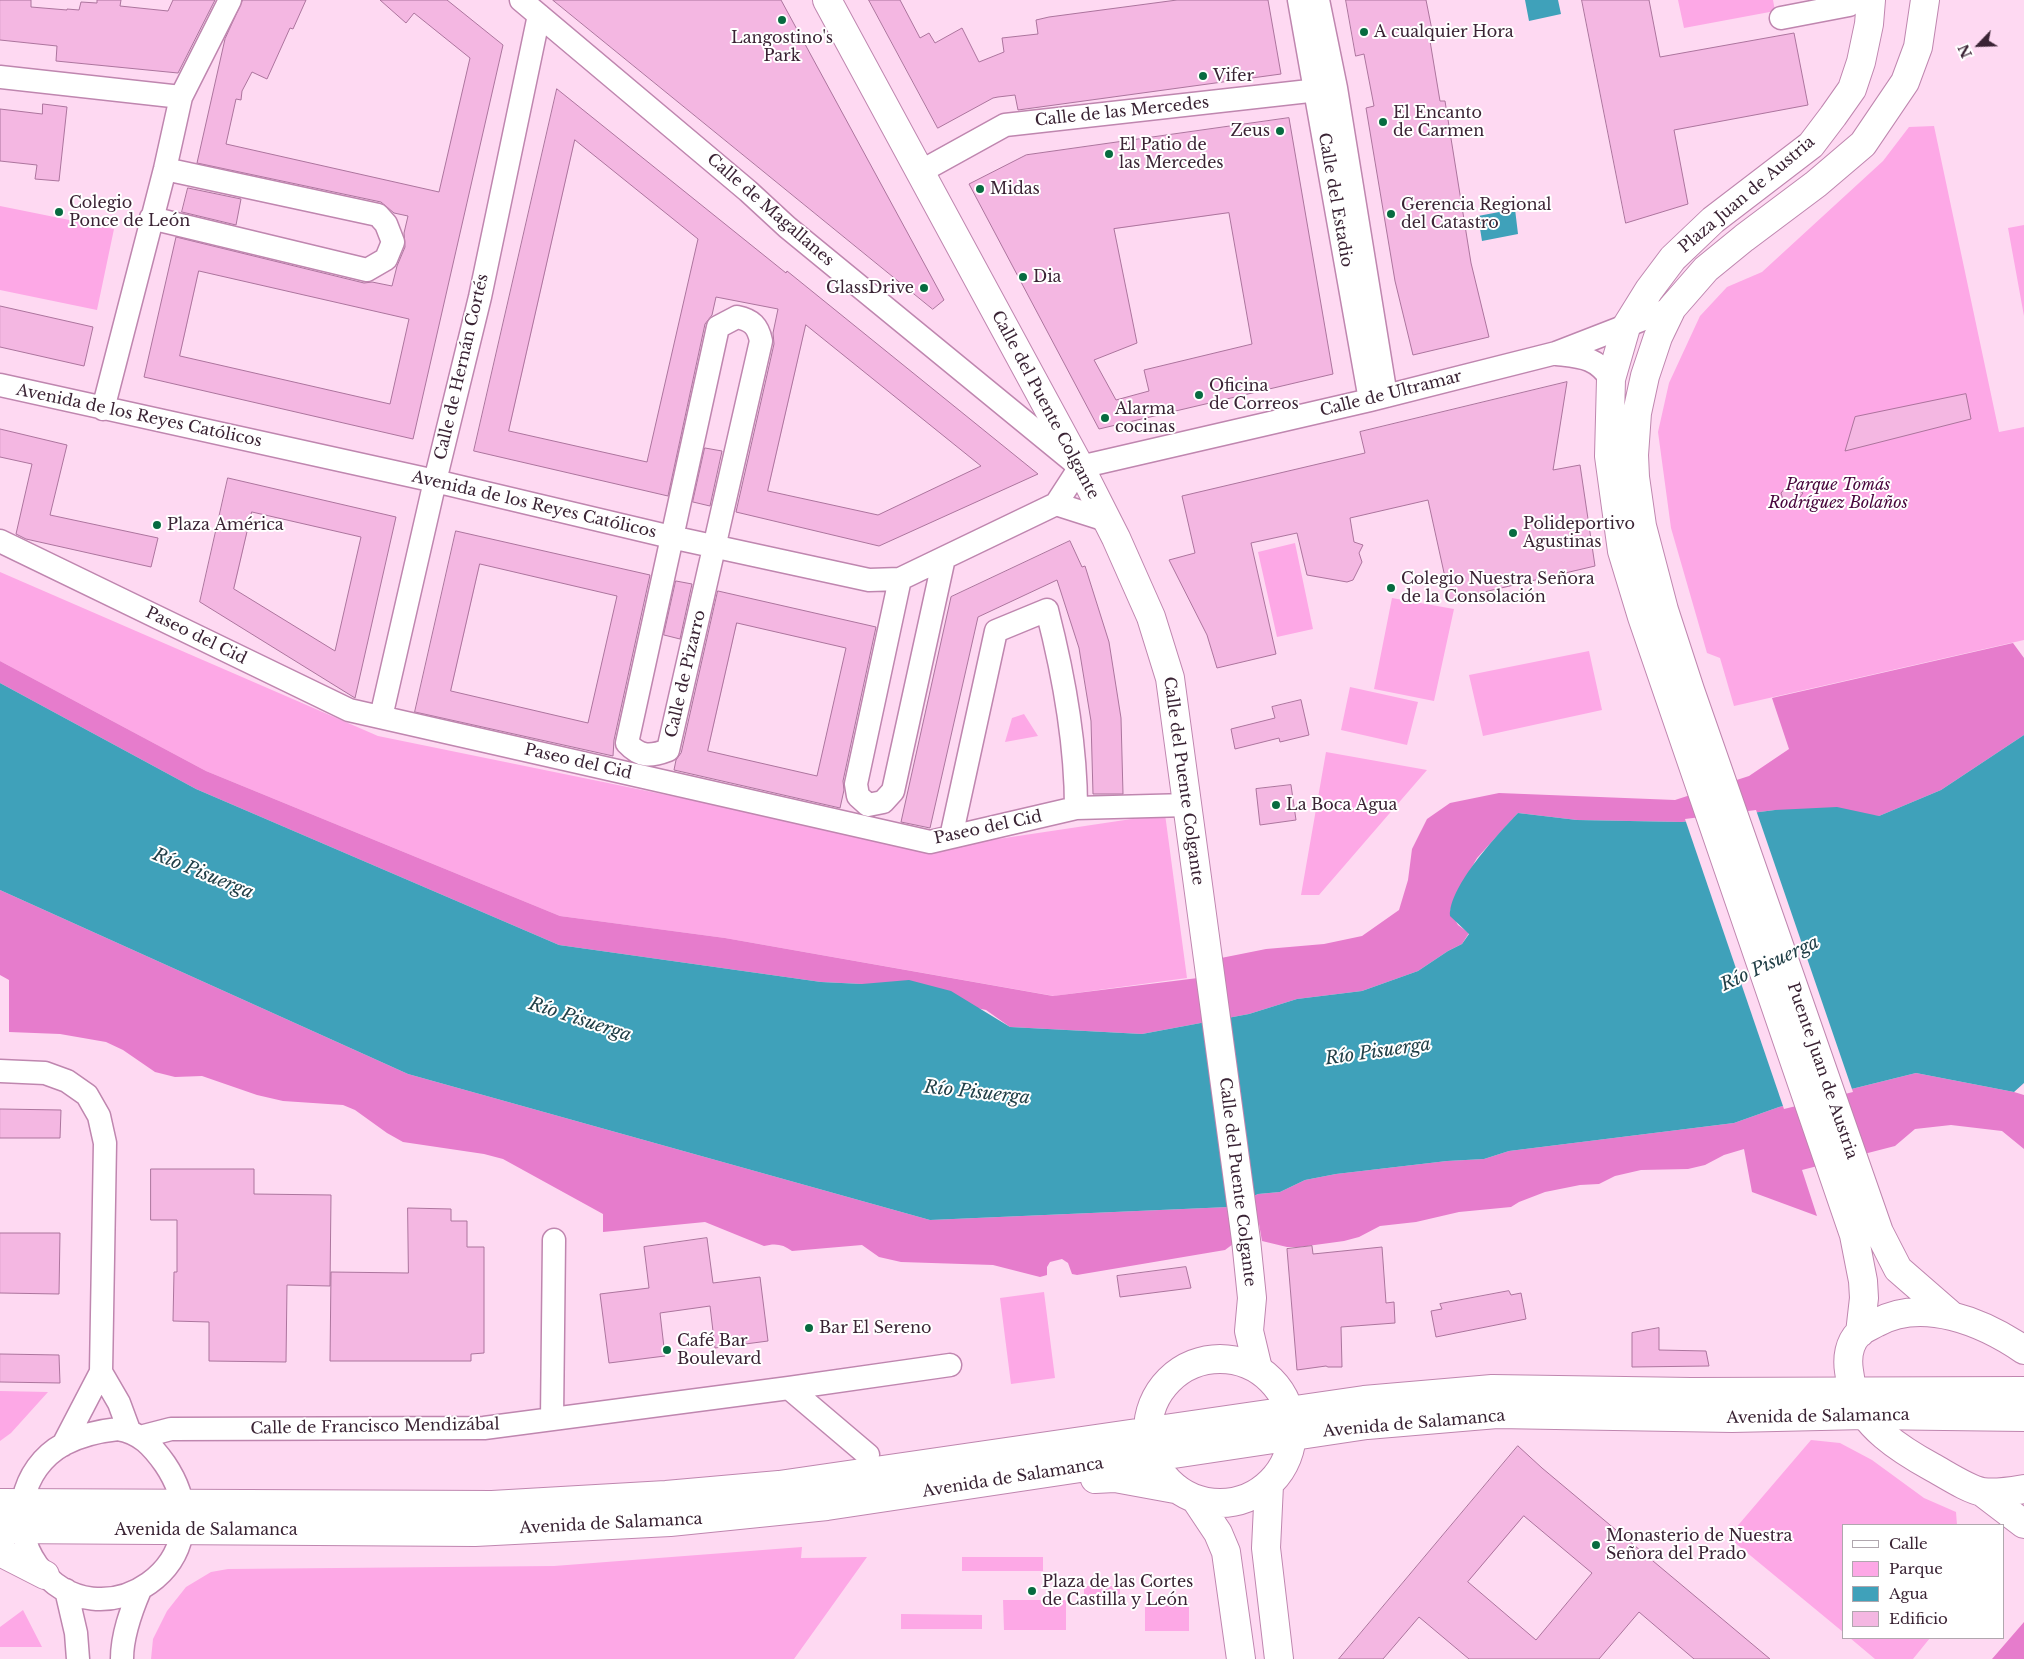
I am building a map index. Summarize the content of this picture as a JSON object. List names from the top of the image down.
{
  "streets": {
    "main road": [
      "Plaza Juan de Austria",
      "Calle del Puente Colgante",
      "Puente Juan de Austria",
      "Avenida de Salamanca"
    ],
    "street": [
      "Calle de las Mercedes",
      "Calle del Estadio",
      "Calle de Magallanes",
      "Calle de Hernán Cortés",
      "Calle de Ultramar",
      "Avenida de los Reyes Católicos",
      "Paseo del Cid",
      "Calle de Pizarro",
      "Calle de Francisco Mendizábal"
    ]
  },
  "crossings": [
    ["Calle de las Mercedes", "Calle del Estadio"],
    ["Calle de las Mercedes", "Calle del Puente Colgante"],
    ["Plaza Juan de Austria", "Calle de Ultramar"],
    ["Plaza Juan de Austria", "Puente Juan de Austria"],
    ["Calle del Estadio", "Calle de Ultramar"],
    ["Calle de Magallanes", "Calle de Hernán Cortés"],
    ["Calle de Magallanes", "Calle de Ultramar"],
    ["Calle de Magallanes", "Calle del Puente Colgante"],
    ["Calle de Hernán Cortés", "Avenida de los Reyes Católicos"],
    ["Calle de Hernán Cortés", "Paseo del Cid"],
    ["Calle de Ultramar", "Calle del Puente Colgante"],
    ["Calle del Puente Colgante", "Paseo del Cid"],
    ["Avenida de los Reyes Católicos", "Calle de Pizarro"]
  ],
  "water": ["Río Pisuerga"],
  "parks": ["Parque Tomás Rodríguez Bolaños"],
  "places": [
    "Langostino's Park",
    "A cualquier Hora",
    "Vifer",
    "El Encanto de Carmen",
    "Zeus",
    "El Patio de las Mercedes",
    "Midas",
    "Colegio Ponce de León",
    "Gerencia Regional del Catastro",
    "Dia",
    "GlassDrive",
    "Oficina de Correos",
    "Alarma cocinas",
    "Plaza América",
    "Polideportivo Agustinas",
    "Colegio Nuestra Señora de la Consolación",
    "La Boca Agua",
    "Bar El Sereno",
    "Café Bar Boulevard",
    "Monasterio de Nuestra Señora del Prado",
    "Plaza de las Cortes de Castilla y León"
  ],
  "legend": [
    "Calle",
    "Parque",
    "Agua",
    "Edificio"
  ],
  "north": "bottom left"
}
